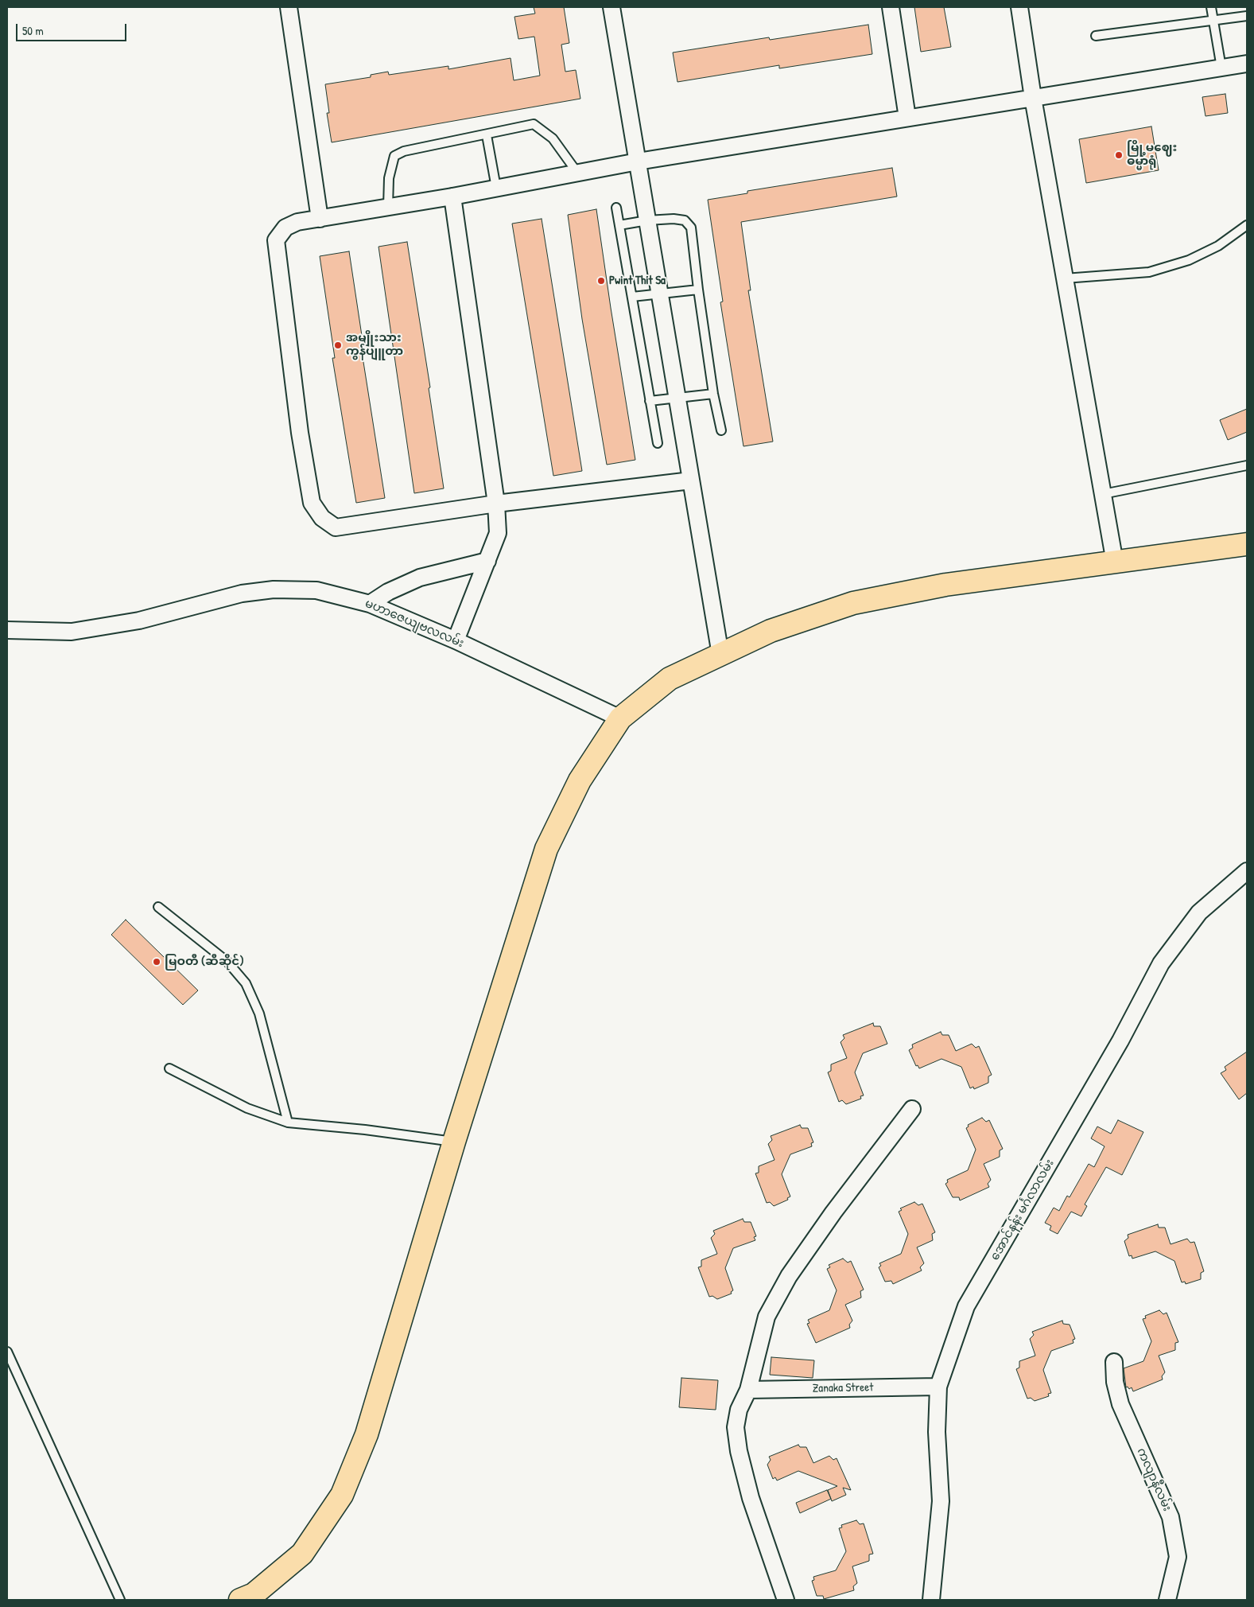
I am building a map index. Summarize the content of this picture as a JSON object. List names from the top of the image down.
{
  "streets": {
    "street": [
      "မဟာဇေယျဗလလမ်း",
      "အောင်နန်း မင်္ဂလာလမ်း",
      "Zanaka Street",
      "ကလျာနီလမ်း"
    ]
  },
  "crossings": [
    ["အောင်နန်း မင်္ဂလာလမ်း", "Zanaka Street"]
  ],
  "places": [
    "မြို့မဈေး ဓမ္မာရုံ",
    "Pwint Thit Sa",
    "အမျိုးသား ကွန်ပျူတာ",
    "မြဝတီ (ဆီဆိုင်)"
  ],
  "scale_bar": "50 m"
}
